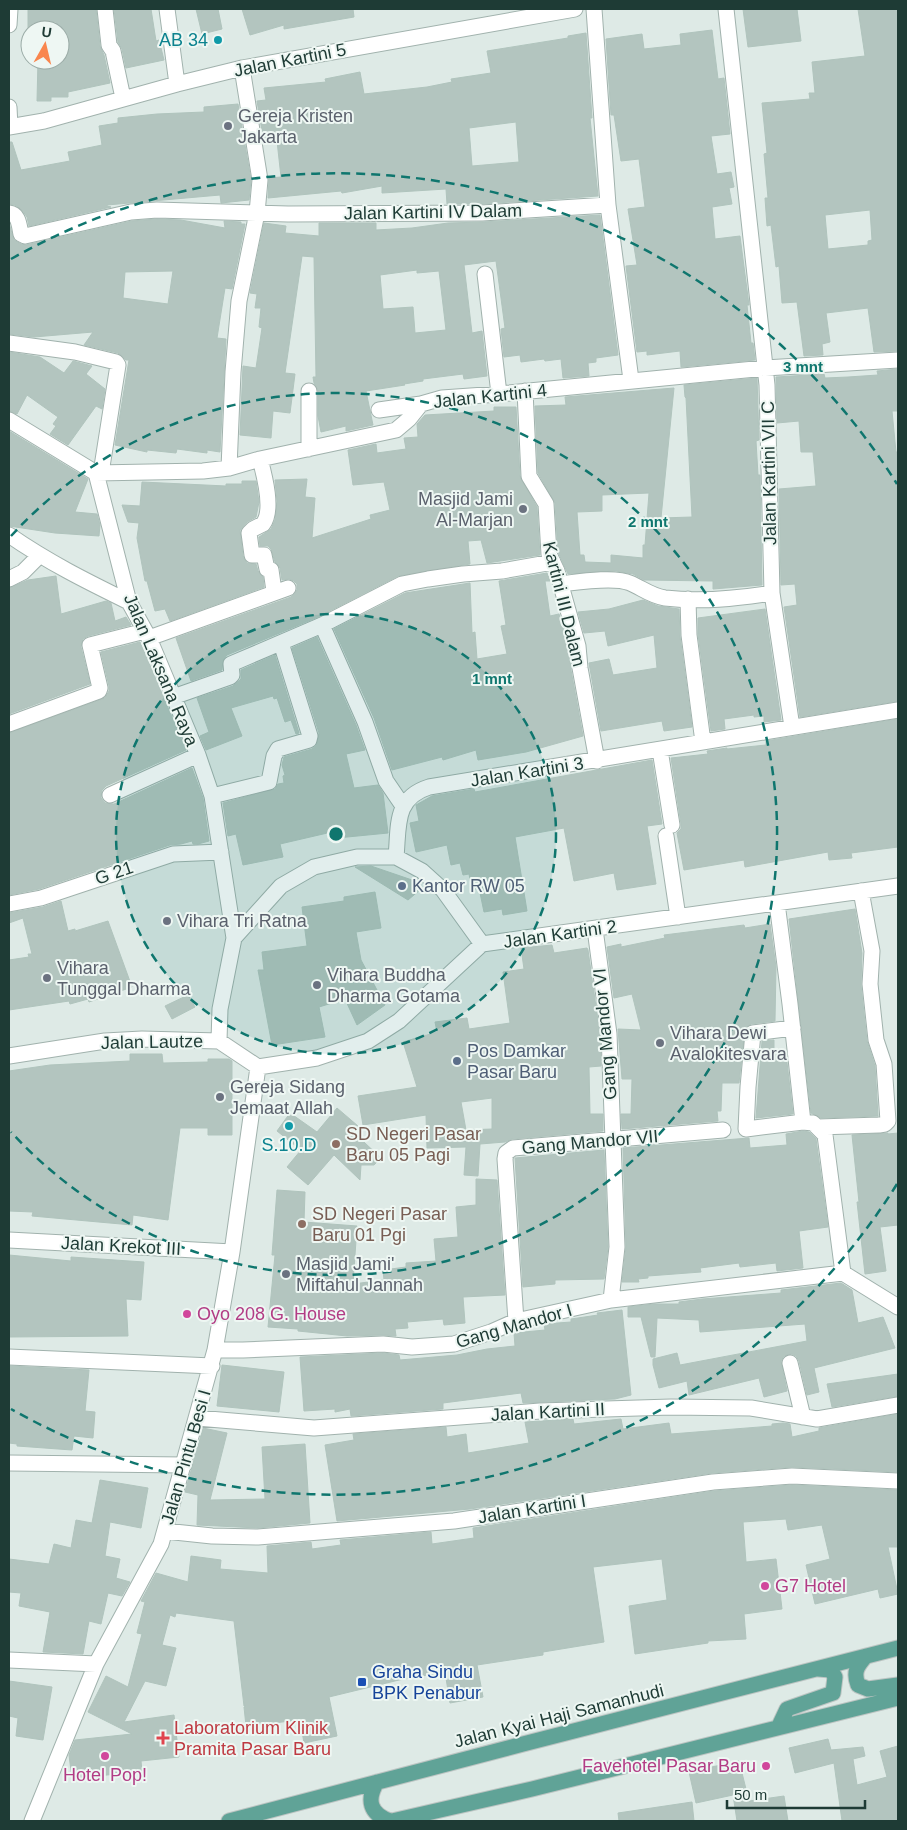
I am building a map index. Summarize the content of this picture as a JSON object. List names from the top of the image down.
{
  "streets": {
    "main road": ["Jalan Kyai Haji Samanhudi"],
    "street": [
      "Jalan Kartini 5",
      "Jalan Kartini IV Dalam",
      "Jalan Kartini 4",
      "Jalan Kartini VII C",
      "Kartini III Dalam",
      "Jalan Laksana Raya",
      "Jalan Kartini 3",
      "G 21",
      "Jalan Kartini 2",
      "Gang Mandor VI",
      "Jalan Lautze",
      "Gang Mandor VII",
      "Jalan Krekot III",
      "Gang Mandor I",
      "Jalan Kartini II",
      "Jalan Pintu Besi I",
      "Jalan Kartini I"
    ]
  },
  "crossings": [
    ["Jalan Kartini 4", "Jalan Kartini VII C"],
    ["Jalan Kartini 4", "Kartini III Dalam"],
    ["Jalan Kartini 4", "Jalan Laksana Raya"],
    ["Jalan Kartini VII C", "Jalan Kartini 3"],
    ["Kartini III Dalam", "Jalan Kartini 3"],
    ["Jalan Laksana Raya", "G 21"],
    ["Jalan Kartini 2", "Gang Mandor VI"],
    ["Jalan Kartini 2", "Jalan Lautze"],
    ["Jalan Kartini 2", "Jalan Pintu Besi I"],
    ["Gang Mandor VI", "Gang Mandor VII"],
    ["Gang Mandor VI", "Gang Mandor I"],
    ["Jalan Lautze", "Jalan Pintu Besi I"],
    ["Gang Mandor VII", "Gang Mandor I"],
    ["Jalan Krekot III", "Jalan Pintu Besi I"],
    ["Gang Mandor I", "Jalan Pintu Besi I"],
    ["Jalan Kartini II", "Jalan Pintu Besi I"],
    ["Jalan Pintu Besi I", "Jalan Kartini I"]
  ],
  "places": {
    "other": [
      "AB 34",
      "Gereja Kristen Jakarta",
      "Masjid Jami Al-Marjan",
      "Kantor RW 05",
      "Vihara Tri Ratna",
      "Vihara Tunggal Dharma",
      "Vihara Buddha Dharma Gotama",
      "Vihara Dewi Avalokitesvara",
      "Pos Damkar Pasar Baru",
      "Gereja Sidang Jemaat Allah",
      "S.10.D",
      "SD Negeri Pasar Baru 05 Pagi",
      "SD Negeri Pasar Baru 01 Pgi",
      "Masjid Jami' Miftahul Jannah",
      "Oyo 208 G. House",
      "G7 Hotel",
      "Hotel Pop!",
      "Favehotel Pasar Baru"
    ],
    "transit": ["Graha Sindu BPK Penabur"],
    "health": ["Laboratorium Klinik Pramita Pasar Baru"]
  },
  "scale_bar": "50 m",
  "north": "top",
  "rings": ["3 mnt", "2 mnt", "1 mnt"]
}
